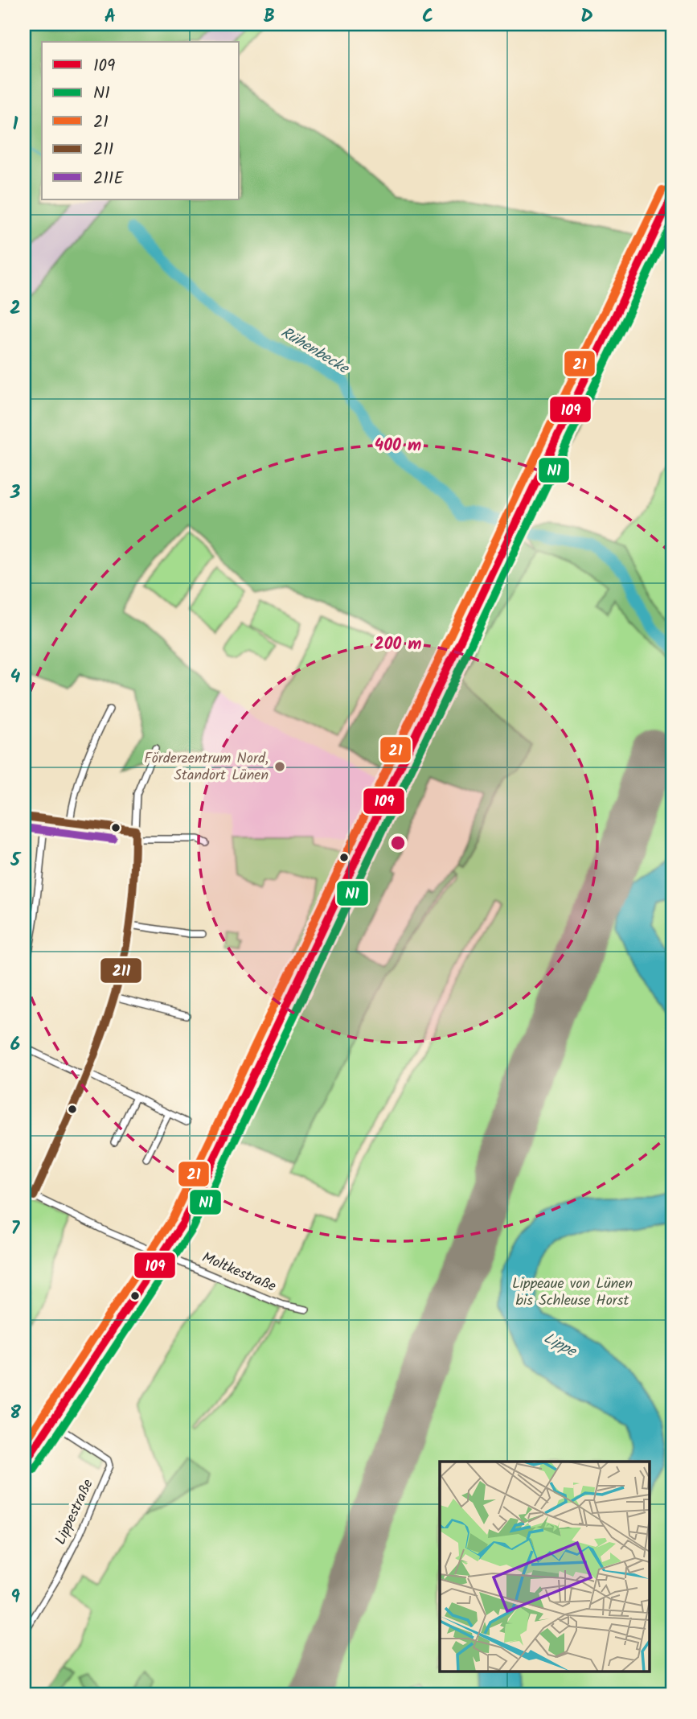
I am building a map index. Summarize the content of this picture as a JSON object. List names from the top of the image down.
{
  "streets": {
    "street": ["Moltkestraße", "Lippestraße"]
  },
  "water": ["Rühenbecke", "Lippe"],
  "parks": ["Lippeaue von Lünen bis Schleuse Horst"],
  "places": ["Förderzentrum Nord, Standort Lünen"],
  "lines": [
    "transit line 21",
    "transit line 109",
    "transit line N1",
    "transit line 211",
    "transit line 211E"
  ],
  "legend": [
    "109",
    "N1",
    "21",
    "211",
    "211E"
  ],
  "grid": {
    "columns": [
      "A",
      "B",
      "C",
      "D"
    ],
    "rows": [
      "1",
      "2",
      "3",
      "4",
      "5",
      "6",
      "7",
      "8",
      "9"
    ]
  },
  "rings": ["400 m", "200 m"]
}
